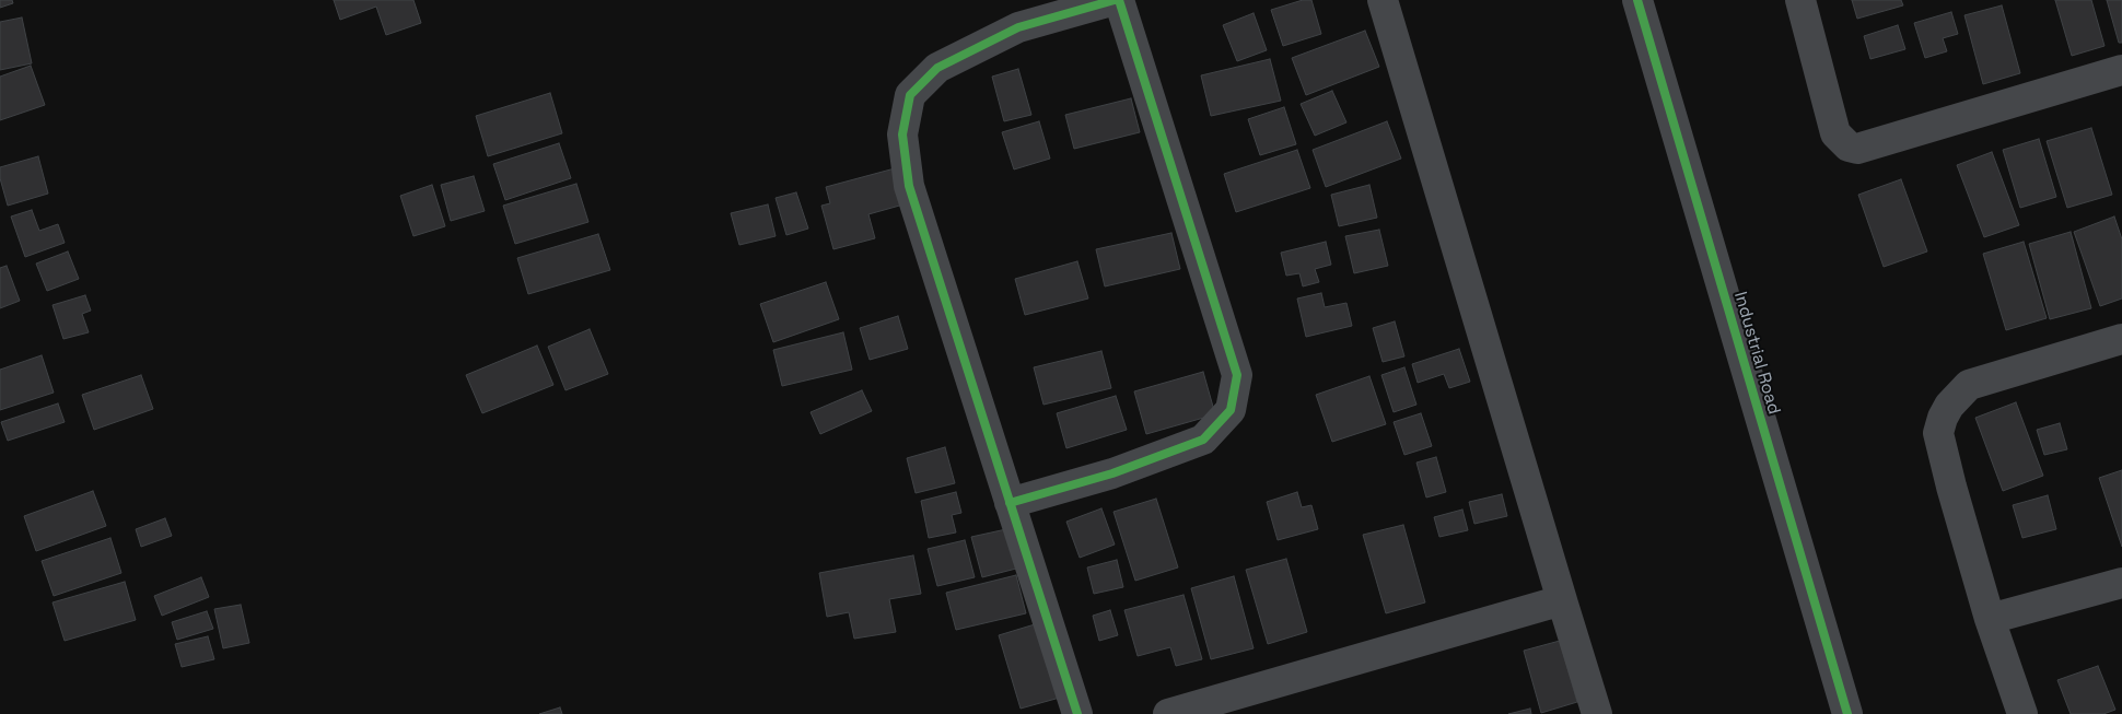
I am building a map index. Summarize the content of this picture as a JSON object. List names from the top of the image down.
{
  "streets": {
    "street": ["Industrial Road"]
  }
}
